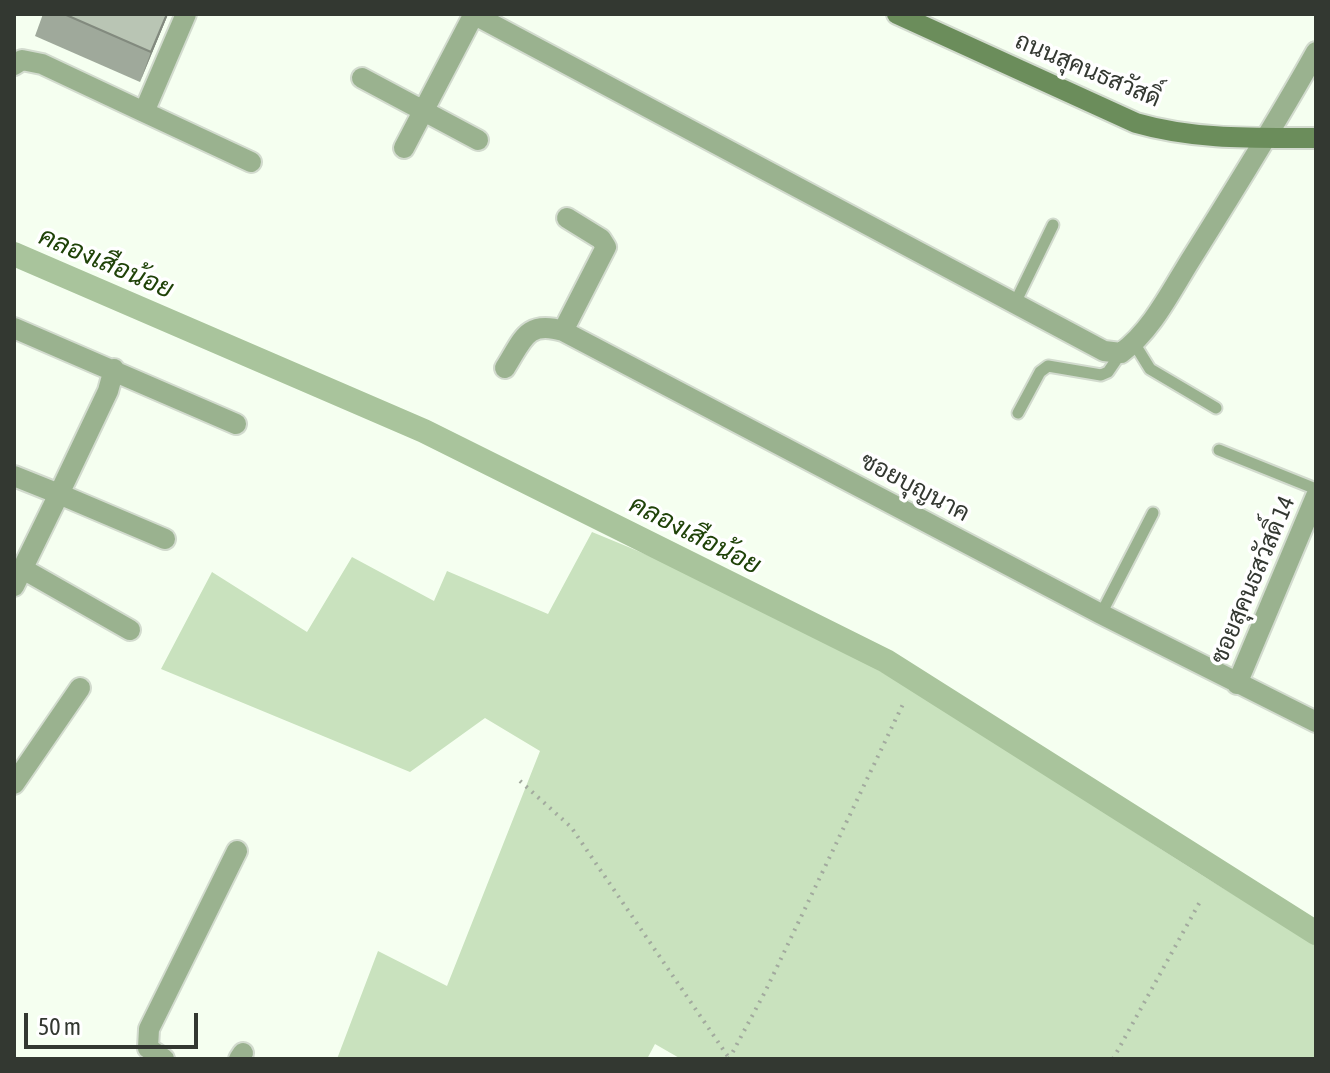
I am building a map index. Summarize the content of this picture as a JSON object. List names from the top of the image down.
{
  "streets": {
    "main road": ["ถนนสุคนธสวัสดิ์"],
    "street": ["ซอยบุญนาค", "ซอยสุคนธสวัสดิ์ 14"]
  },
  "crossings": [
    ["ซอยบุญนาค", "ซอยสุคนธสวัสดิ์ 14"]
  ],
  "water": ["คลองเสือน้อย"],
  "scale_bar": "50 m"
}
